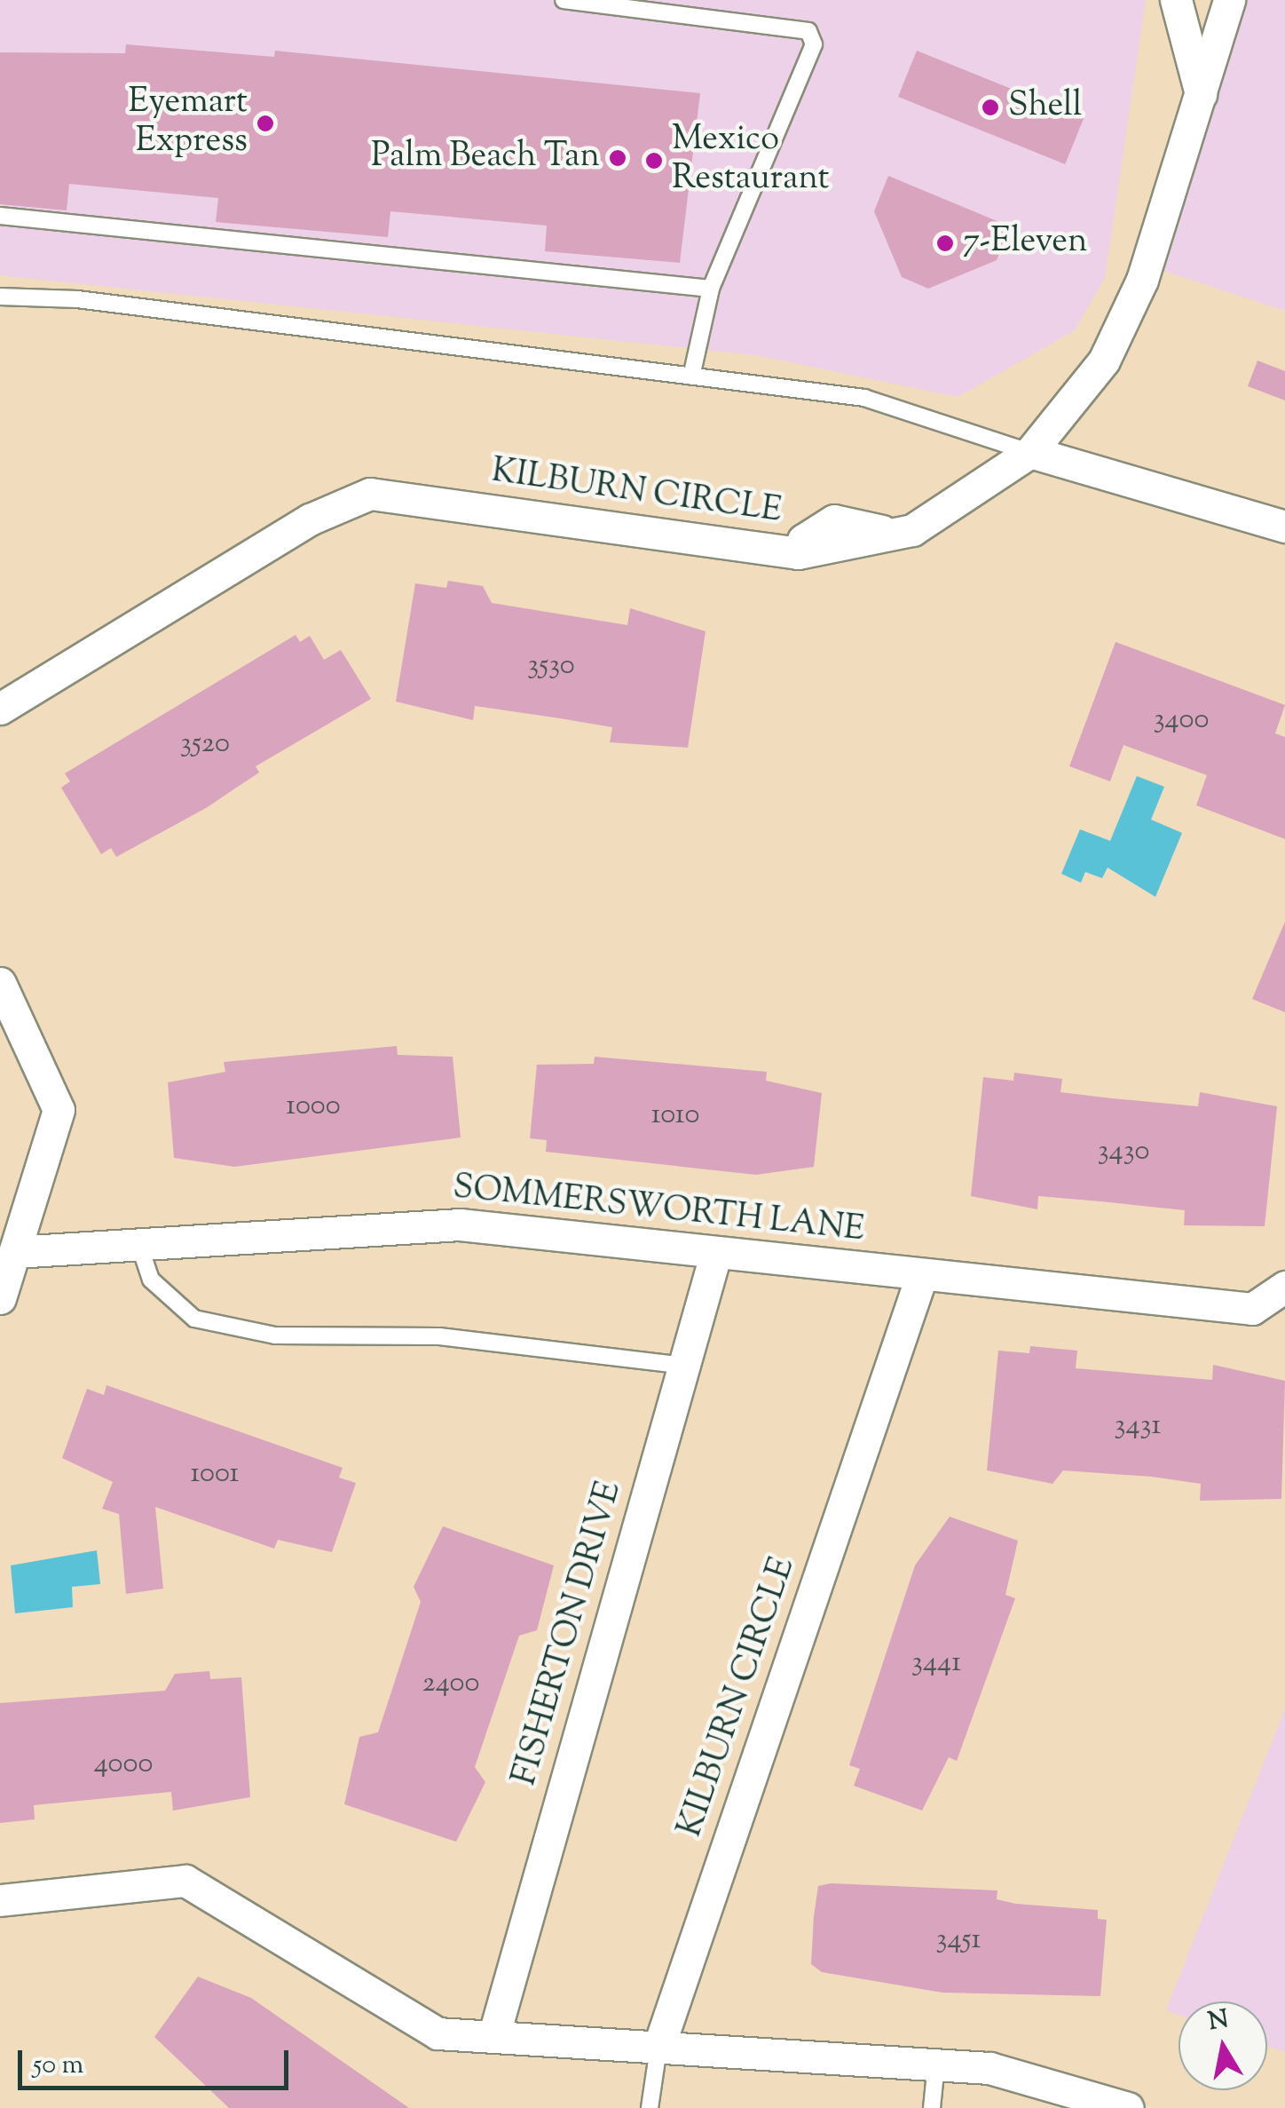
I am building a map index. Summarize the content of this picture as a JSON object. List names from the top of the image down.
{
  "streets": {
    "street": ["KILBURN CIRCLE", "SOMMERSWORTH LANE", "FISHERTON DRIVE"]
  },
  "crossings": [
    ["KILBURN CIRCLE", "SOMMERSWORTH LANE"],
    ["SOMMERSWORTH LANE", "FISHERTON DRIVE"]
  ],
  "places": [
    "Shell",
    "Eyemart Express",
    "Palm Beach Tan",
    "Mexico Restaurant",
    "7-Eleven"
  ],
  "house_numbers": [
    "3530",
    "3400",
    "3520",
    "1000",
    "1010",
    "3430",
    "3431",
    "1001",
    "3441",
    "2400",
    "4000",
    "3451"
  ],
  "scale_bar": "50 m",
  "north": "top"
}
